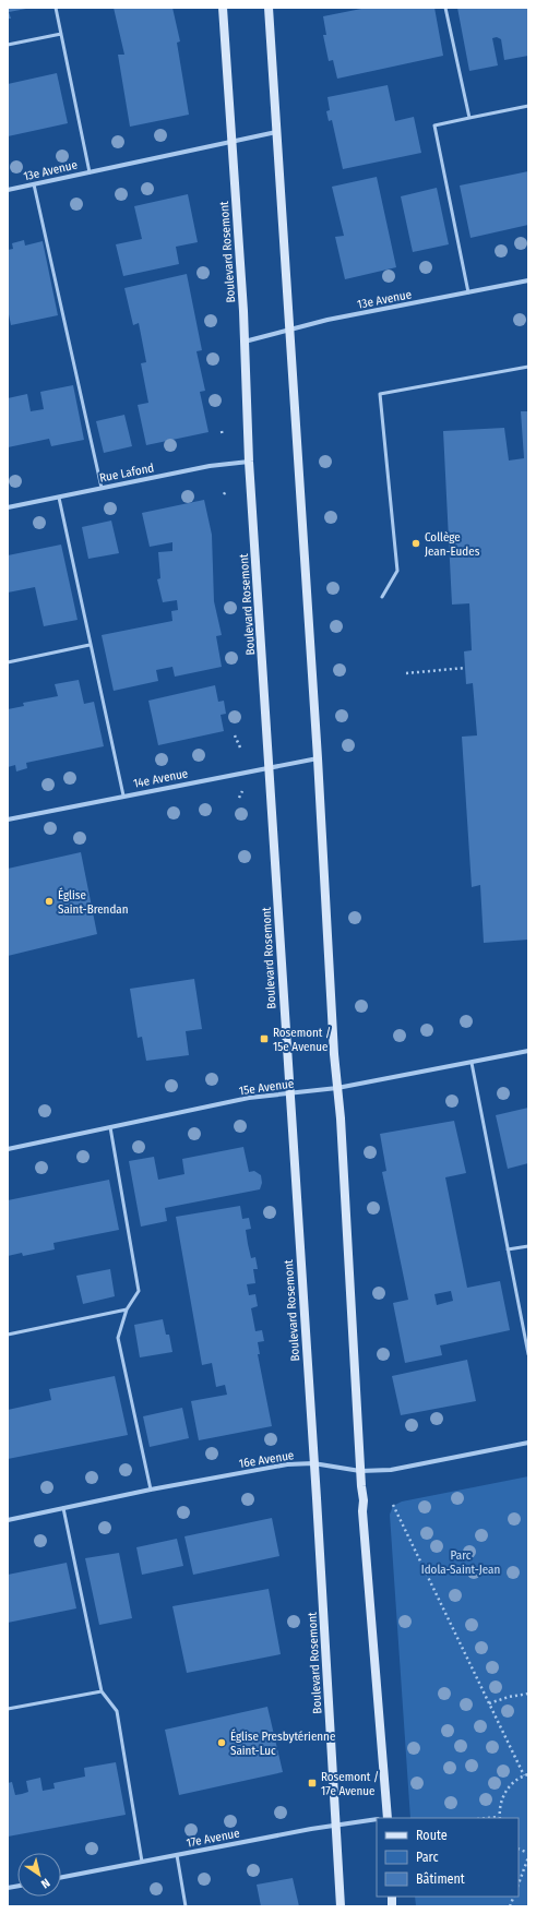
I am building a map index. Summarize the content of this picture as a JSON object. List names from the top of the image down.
{
  "streets": {
    "main road": ["Boulevard Rosemont"],
    "street": [
      "13e Avenue",
      "Rue Lafond",
      "14e Avenue",
      "15e Avenue",
      "16e Avenue",
      "17e Avenue"
    ]
  },
  "crossings": [
    ["13e Avenue", "Boulevard Rosemont"],
    ["Boulevard Rosemont", "Rue Lafond"],
    ["Boulevard Rosemont", "14e Avenue"],
    ["Boulevard Rosemont", "15e Avenue"],
    ["Boulevard Rosemont", "16e Avenue"],
    ["Boulevard Rosemont", "17e Avenue"]
  ],
  "parks": ["Parc Idola-Saint-Jean"],
  "places": {
    "other": ["Collège Jean-Eudes", "Église Saint-Brendan", "Église Presbytérienne Saint-Luc"],
    "transit": ["Rosemont / 15e Avenue", "Rosemont / 17e Avenue"]
  },
  "legend": ["Route", "Parc", "Bâtiment"],
  "north": "bottom right"
}
